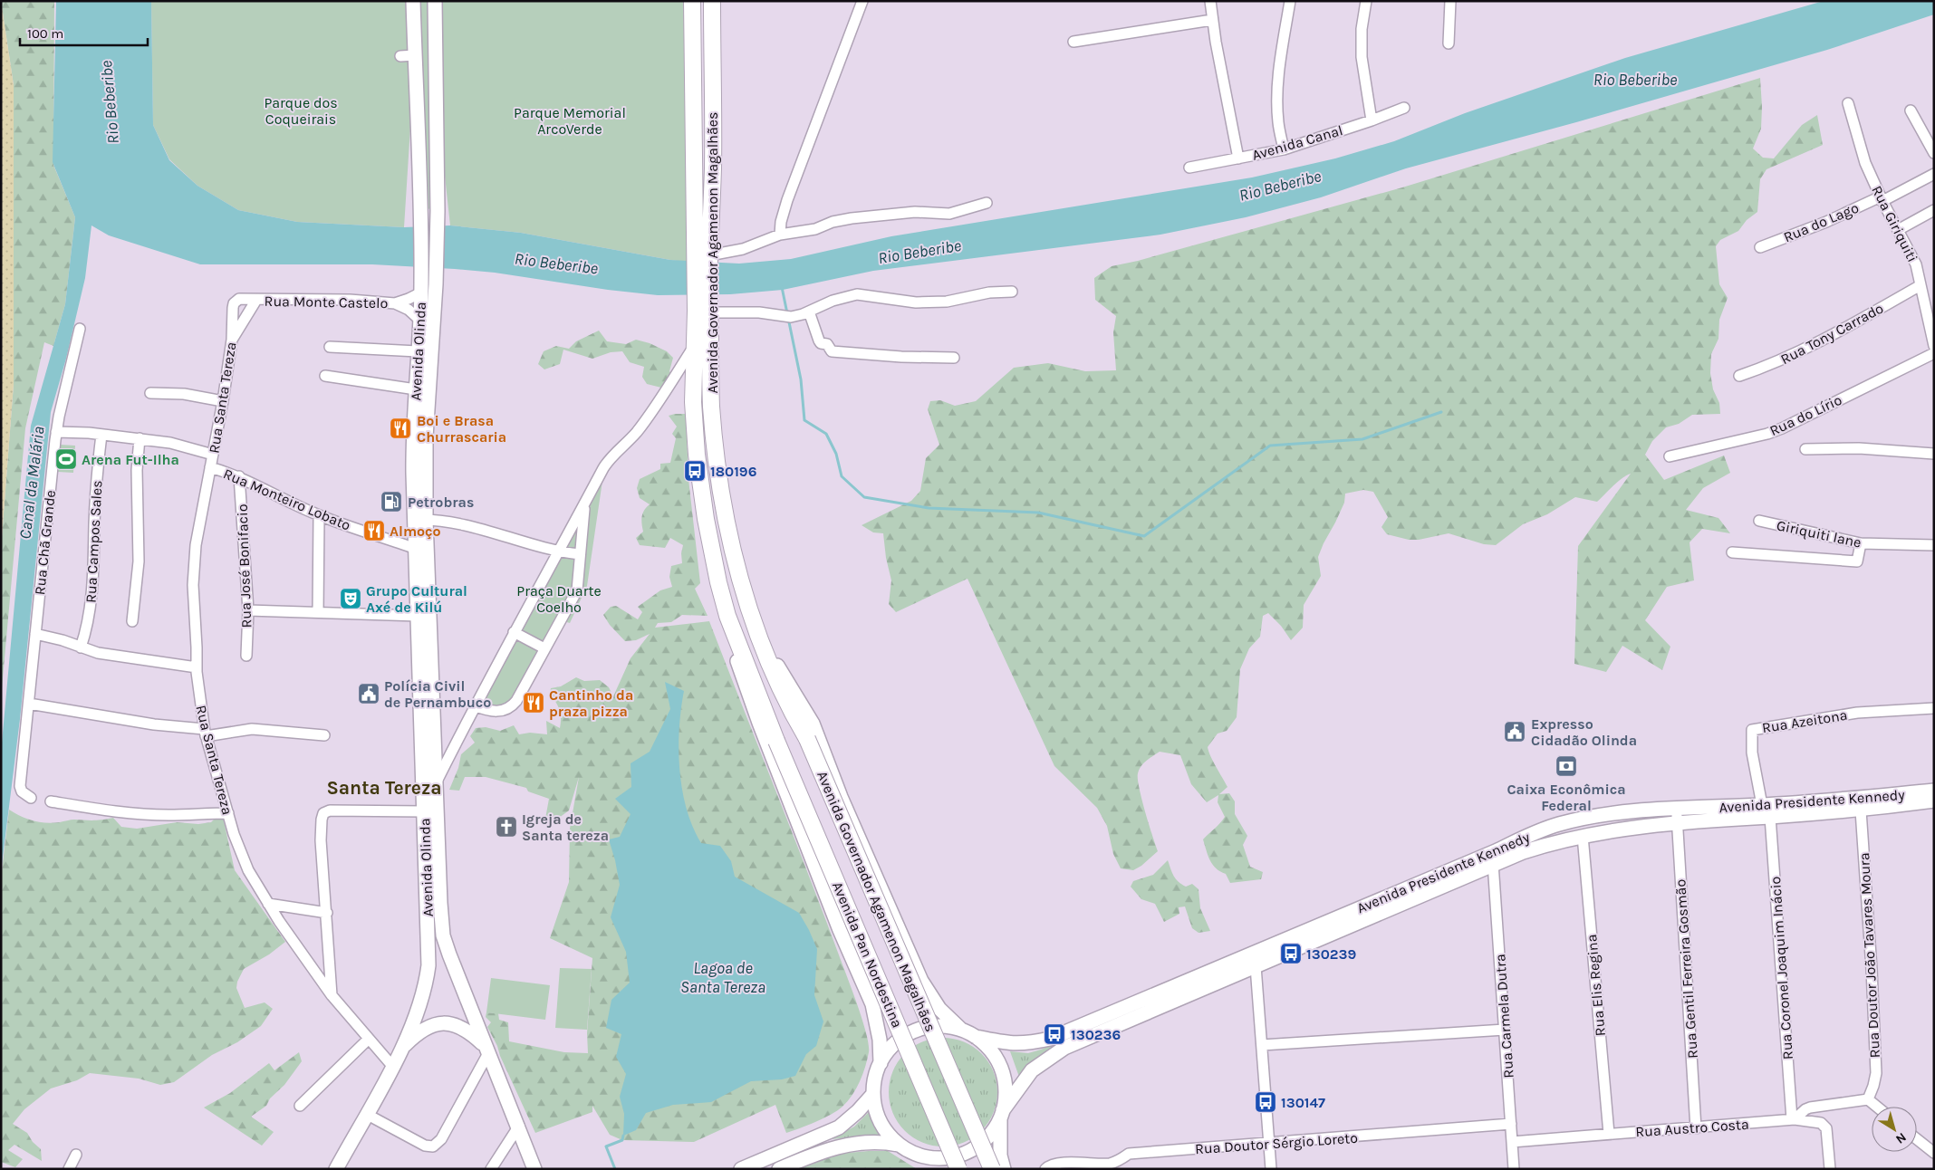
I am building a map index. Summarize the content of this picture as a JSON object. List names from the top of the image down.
{
  "streets": {
    "highway": ["Avenida Governador Agamenon Magalhães", "Avenida Pan Nordestina"],
    "main road": ["Avenida Olinda", "Avenida Presidente Kennedy"],
    "street": [
      "Avenida Canal",
      "Rua do Lago",
      "Rua Giriquiti",
      "Rua Monte Castelo",
      "Rua Tony Carrado",
      "Rua Santa Tereza",
      "Rua do Lírio",
      "Rua Monteiro Lobato",
      "Giriquiti lane",
      "Rua Campos Sales",
      "Rua Chã Grande",
      "Rua José Bonifacio",
      "Rua Azeitona",
      "Rua Doutor João Tavares Moura",
      "Rua Coronel Joaquim Inácio",
      "Rua Gentil Ferreira Gosmão",
      "Rua Elis Regina",
      "Rua Carmela Dutra",
      "Rua Austro Costa",
      "Rua Doutor Sérgio Loreto"
    ]
  },
  "crossings": [
    ["Rua do Lago", "Rua Giriquiti"],
    ["Rua Giriquiti", "Rua Tony Carrado"],
    ["Avenida Governador Agamenon Magalhães", "Avenida Presidente Kennedy"],
    ["Avenida Governador Agamenon Magalhães", "Avenida Pan Nordestina"],
    ["Rua Monte Castelo", "Avenida Olinda"],
    ["Rua Monte Castelo", "Rua Santa Tereza"],
    ["Avenida Olinda", "Rua Santa Tereza"],
    ["Avenida Olinda", "Rua Monteiro Lobato"],
    ["Rua Santa Tereza", "Rua Monteiro Lobato"],
    ["Rua Monteiro Lobato", "Rua José Bonifacio"],
    ["Rua Azeitona", "Avenida Presidente Kennedy"],
    ["Avenida Presidente Kennedy", "Rua Doutor João Tavares Moura"],
    ["Avenida Presidente Kennedy", "Rua Coronel Joaquim Inácio"],
    ["Avenida Presidente Kennedy", "Rua Gentil Ferreira Gosmão"],
    ["Avenida Presidente Kennedy", "Rua Elis Regina"],
    ["Avenida Presidente Kennedy", "Rua Carmela Dutra"],
    ["Rua Doutor João Tavares Moura", "Rua Austro Costa"],
    ["Rua Coronel Joaquim Inácio", "Rua Austro Costa"],
    ["Rua Gentil Ferreira Gosmão", "Rua Austro Costa"],
    ["Rua Elis Regina", "Rua Austro Costa"],
    ["Rua Carmela Dutra", "Rua Austro Costa"],
    ["Rua Carmela Dutra", "Rua Doutor Sérgio Loreto"]
  ],
  "districts": ["Santa Tereza"],
  "water": ["Rio Beberibe", "Canal da Malária", "Lagoa de Santa Tereza"],
  "parks": ["Parque dos Coqueirais", "Parque Memorial ArcoVerde", "Praça Duarte Coelho"],
  "places": {
    "restaurant": ["Boi e Brasa Churrascaria", "Almoço", "Cantinho da praza pizza"],
    "sports": ["Arena Fut-Ilha"],
    "bus stop": [
      "180196",
      "130239",
      "130236",
      "130147"
    ],
    "fuel station": ["Petrobras"],
    "theatre": ["Grupo Cultural Axé de Kilú"],
    "public building": ["Polícia Civil de Pernambuco", "Expresso Cidadão Olinda"],
    "bank": ["Caixa Econômica Federal"],
    "church": ["Igreja de Santa tereza"]
  },
  "scale_bar": "100 m",
  "north": "bottom right"
}
